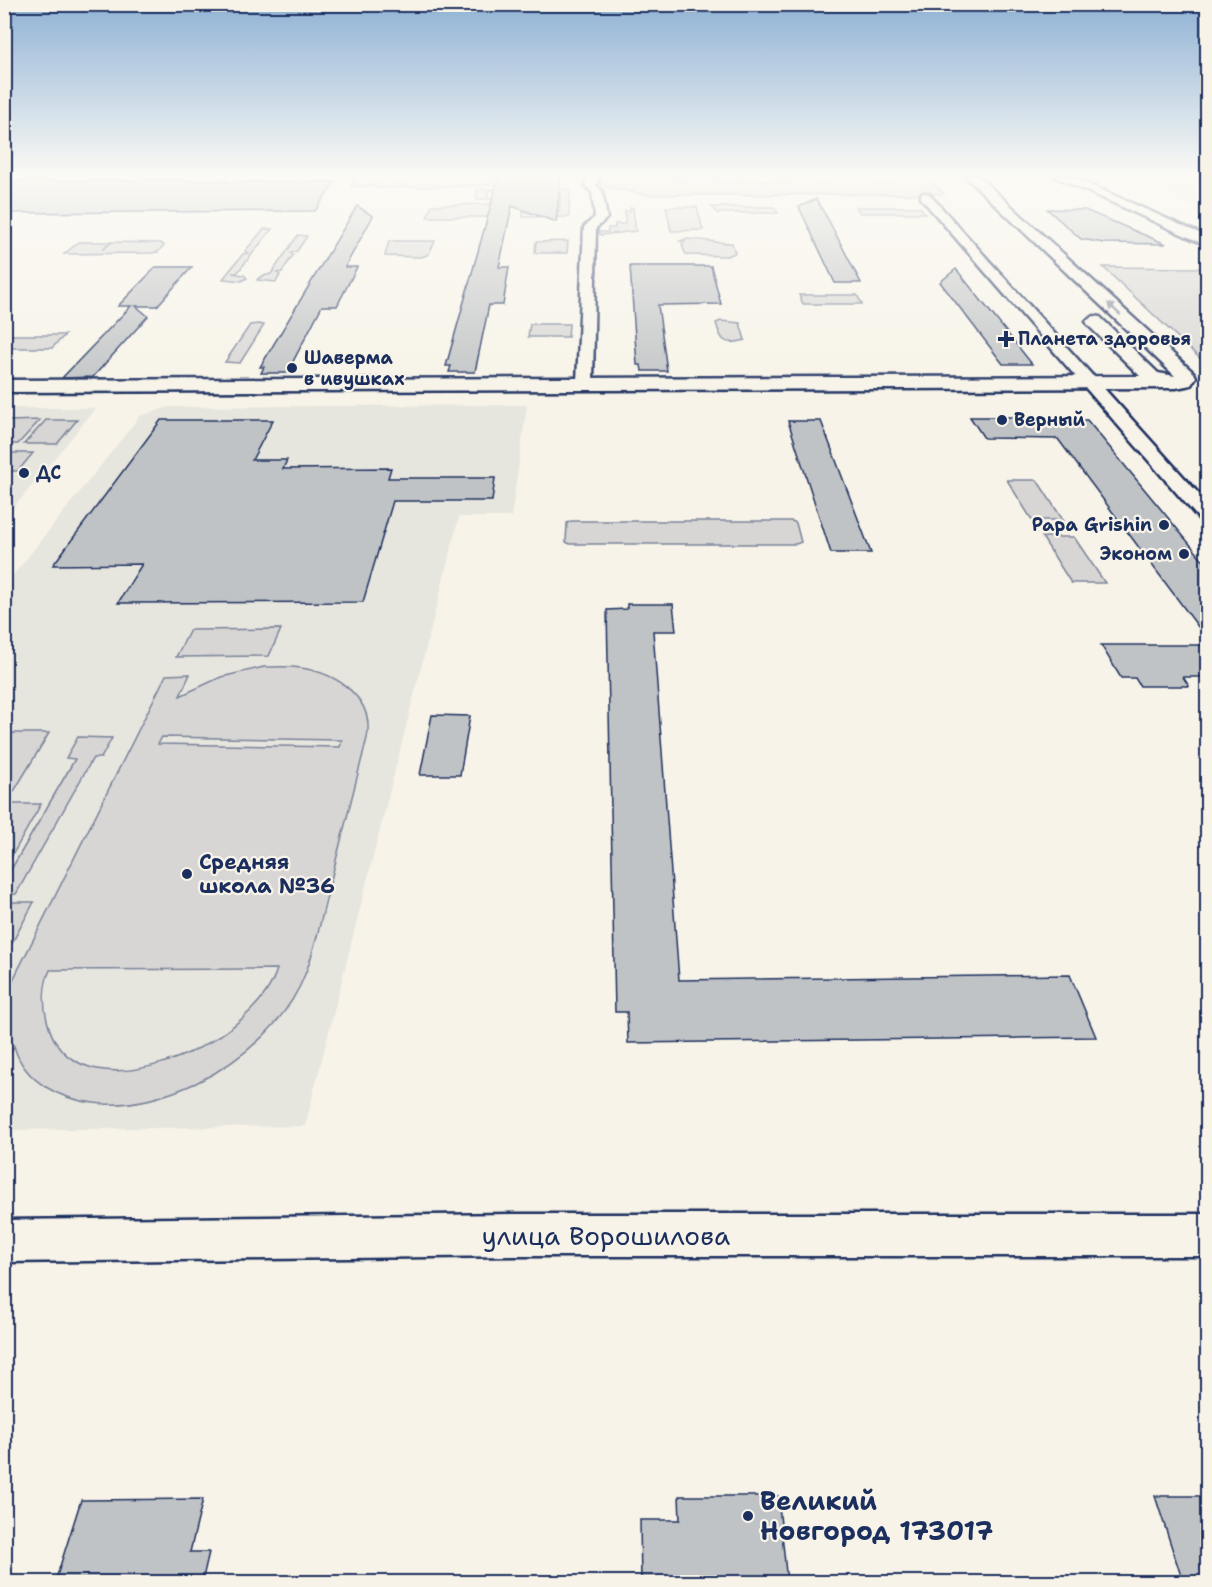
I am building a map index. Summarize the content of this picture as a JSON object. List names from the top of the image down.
{
  "streets": {
    "street": ["улица Ворошилова"]
  },
  "places": {
    "health": ["Планета здоровья"],
    "other": [
      "Шаверма в ивушках",
      "Верный",
      "ДС",
      "Papa Grishin",
      "Эконом",
      "Средняя школа №36",
      "Великий Новгород 173017"
    ]
  }
}
